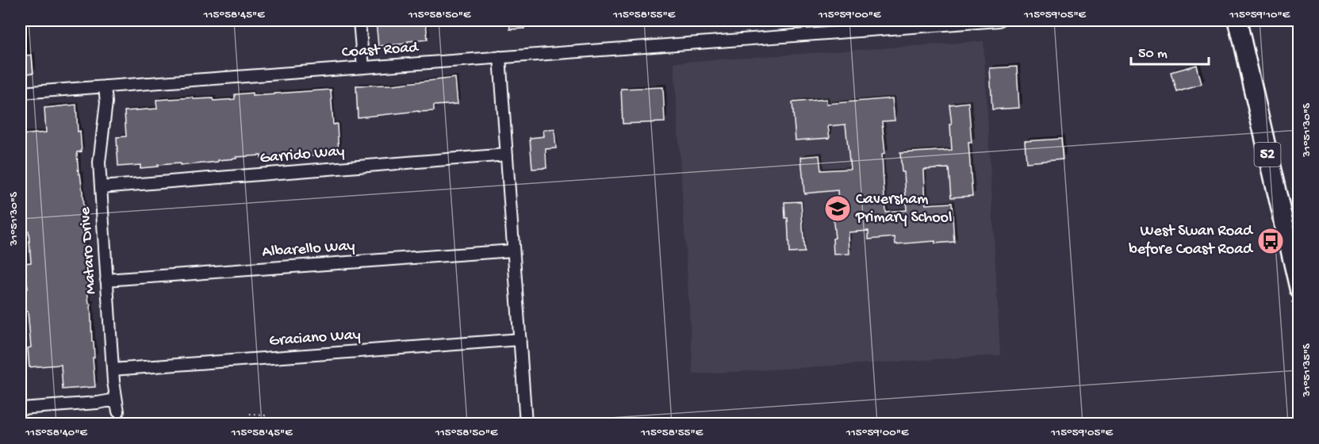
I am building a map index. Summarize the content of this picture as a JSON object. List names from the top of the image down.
{
  "streets": {
    "main road": ["52"],
    "street": [
      "Coast Road",
      "Garrido Way",
      "Albarello Way",
      "Mataro Drive",
      "Graciano Way"
    ]
  },
  "crossings": [
    ["Coast Road", "Mataro Drive"],
    ["Garrido Way", "Mataro Drive"],
    ["Albarello Way", "Mataro Drive"],
    ["Mataro Drive", "Graciano Way"]
  ],
  "places": {
    "school or university": ["Caversham Primary School"],
    "bus stop": ["West Swan Road before Coast Road"]
  },
  "scale_bar": "50 m",
  "coordinates": [
    "115°58'45\"E",
    "115°58'50\"E",
    "115°58'55\"E",
    "115°59'00\"E",
    "115°59'05\"E",
    "115°59'10\"E",
    "31°51'30\"S",
    "31°51'35\"S",
    "115°58'40\"E"
  ]
}
